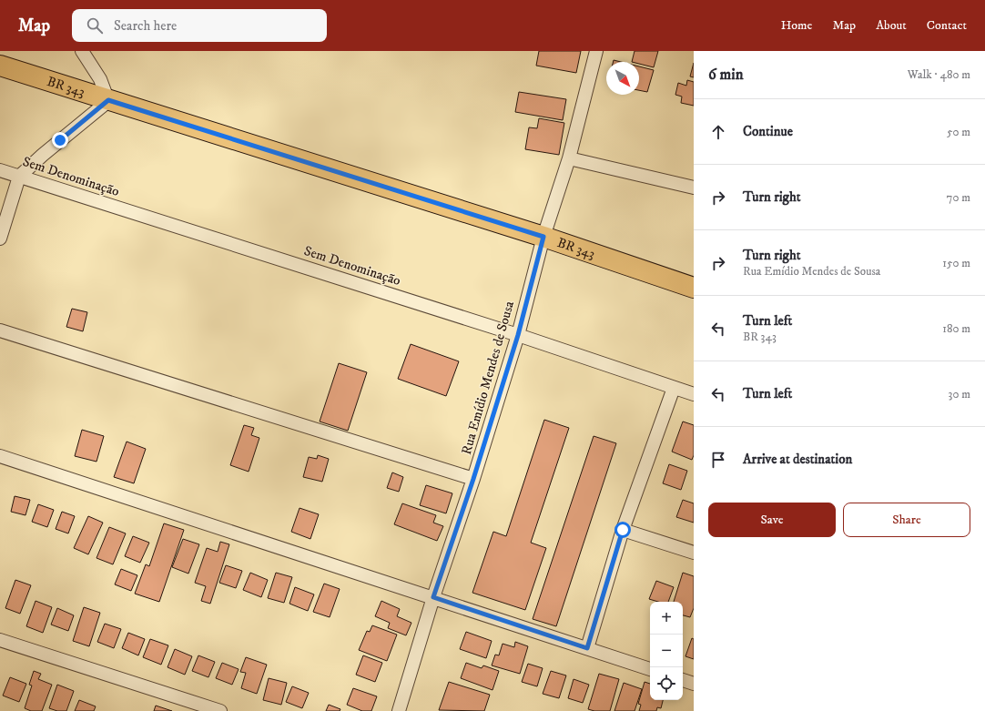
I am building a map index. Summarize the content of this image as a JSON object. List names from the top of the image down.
{
  "streets": {
    "main road": ["BR 343"],
    "street": ["Sem Denominação", "Rua Emídio Mendes de Sousa"]
  },
  "crossings": [
    ["BR 343", "Rua Emídio Mendes de Sousa"],
    ["Sem Denominação", "Rua Emídio Mendes de Sousa"]
  ],
  "north": "bottom right",
  "page": {
    "header": "Map",
    "search": "Search here",
    "nav": [
      "Home",
      "Map",
      "About",
      "Contact"
    ],
    "heading": ["6 min", "Walk · 480 m"],
    "list": [
      ["Continue", "50 m"],
      ["Turn right", "70 m"],
      ["Turn right", "Rua Emídio Mendes de Sousa", "150 m"],
      ["Turn left", "BR 343", "180 m"],
      ["Turn left", "30 m"],
      "Arrive at destination"
    ],
    "buttons": ["Save", "Share"],
    "map_buttons": ["+", "−"]
  }
}
